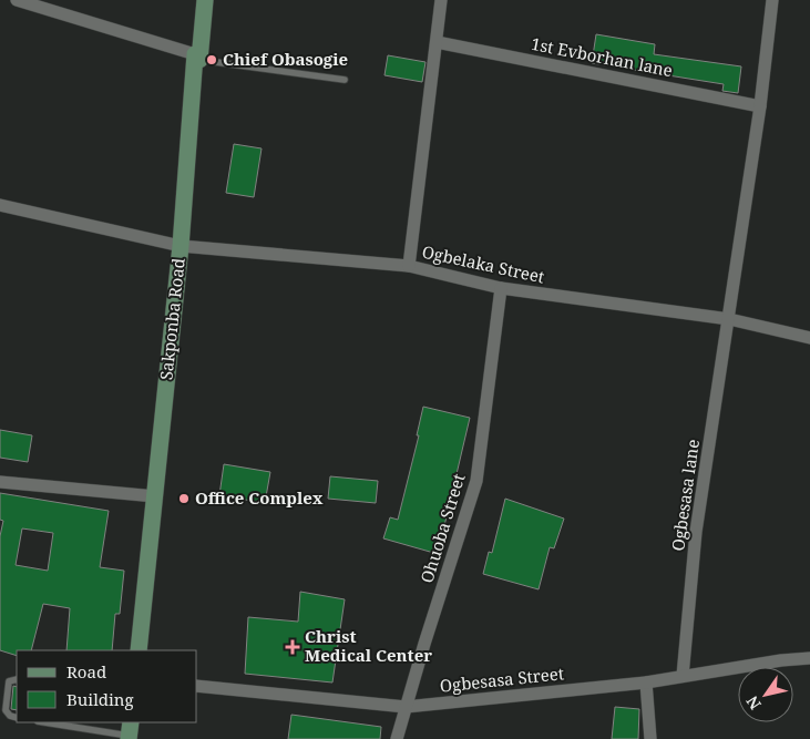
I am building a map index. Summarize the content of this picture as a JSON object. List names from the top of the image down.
{
  "streets": {
    "main road": ["Sakponba Road"],
    "street": [
      "1st Evborhan lane",
      "Ogbelaka Street",
      "Ogbesasa lane",
      "Ohuoba Street",
      "Ogbesasa Street"
    ]
  },
  "crossings": [
    ["1st Evborhan lane", "Ogbesasa lane"],
    ["Ogbelaka Street", "Sakponba Road"],
    ["Ogbelaka Street", "Ogbesasa lane"],
    ["Ogbelaka Street", "Ohuoba Street"],
    ["Ogbesasa lane", "Ogbesasa Street"],
    ["Ohuoba Street", "Ogbesasa Street"]
  ],
  "places": {
    "other": ["Chief Obasogie", "Office Complex"],
    "health": ["Christ Medical Center"]
  },
  "legend": ["Road", "Building"],
  "north": "bottom left"
}
